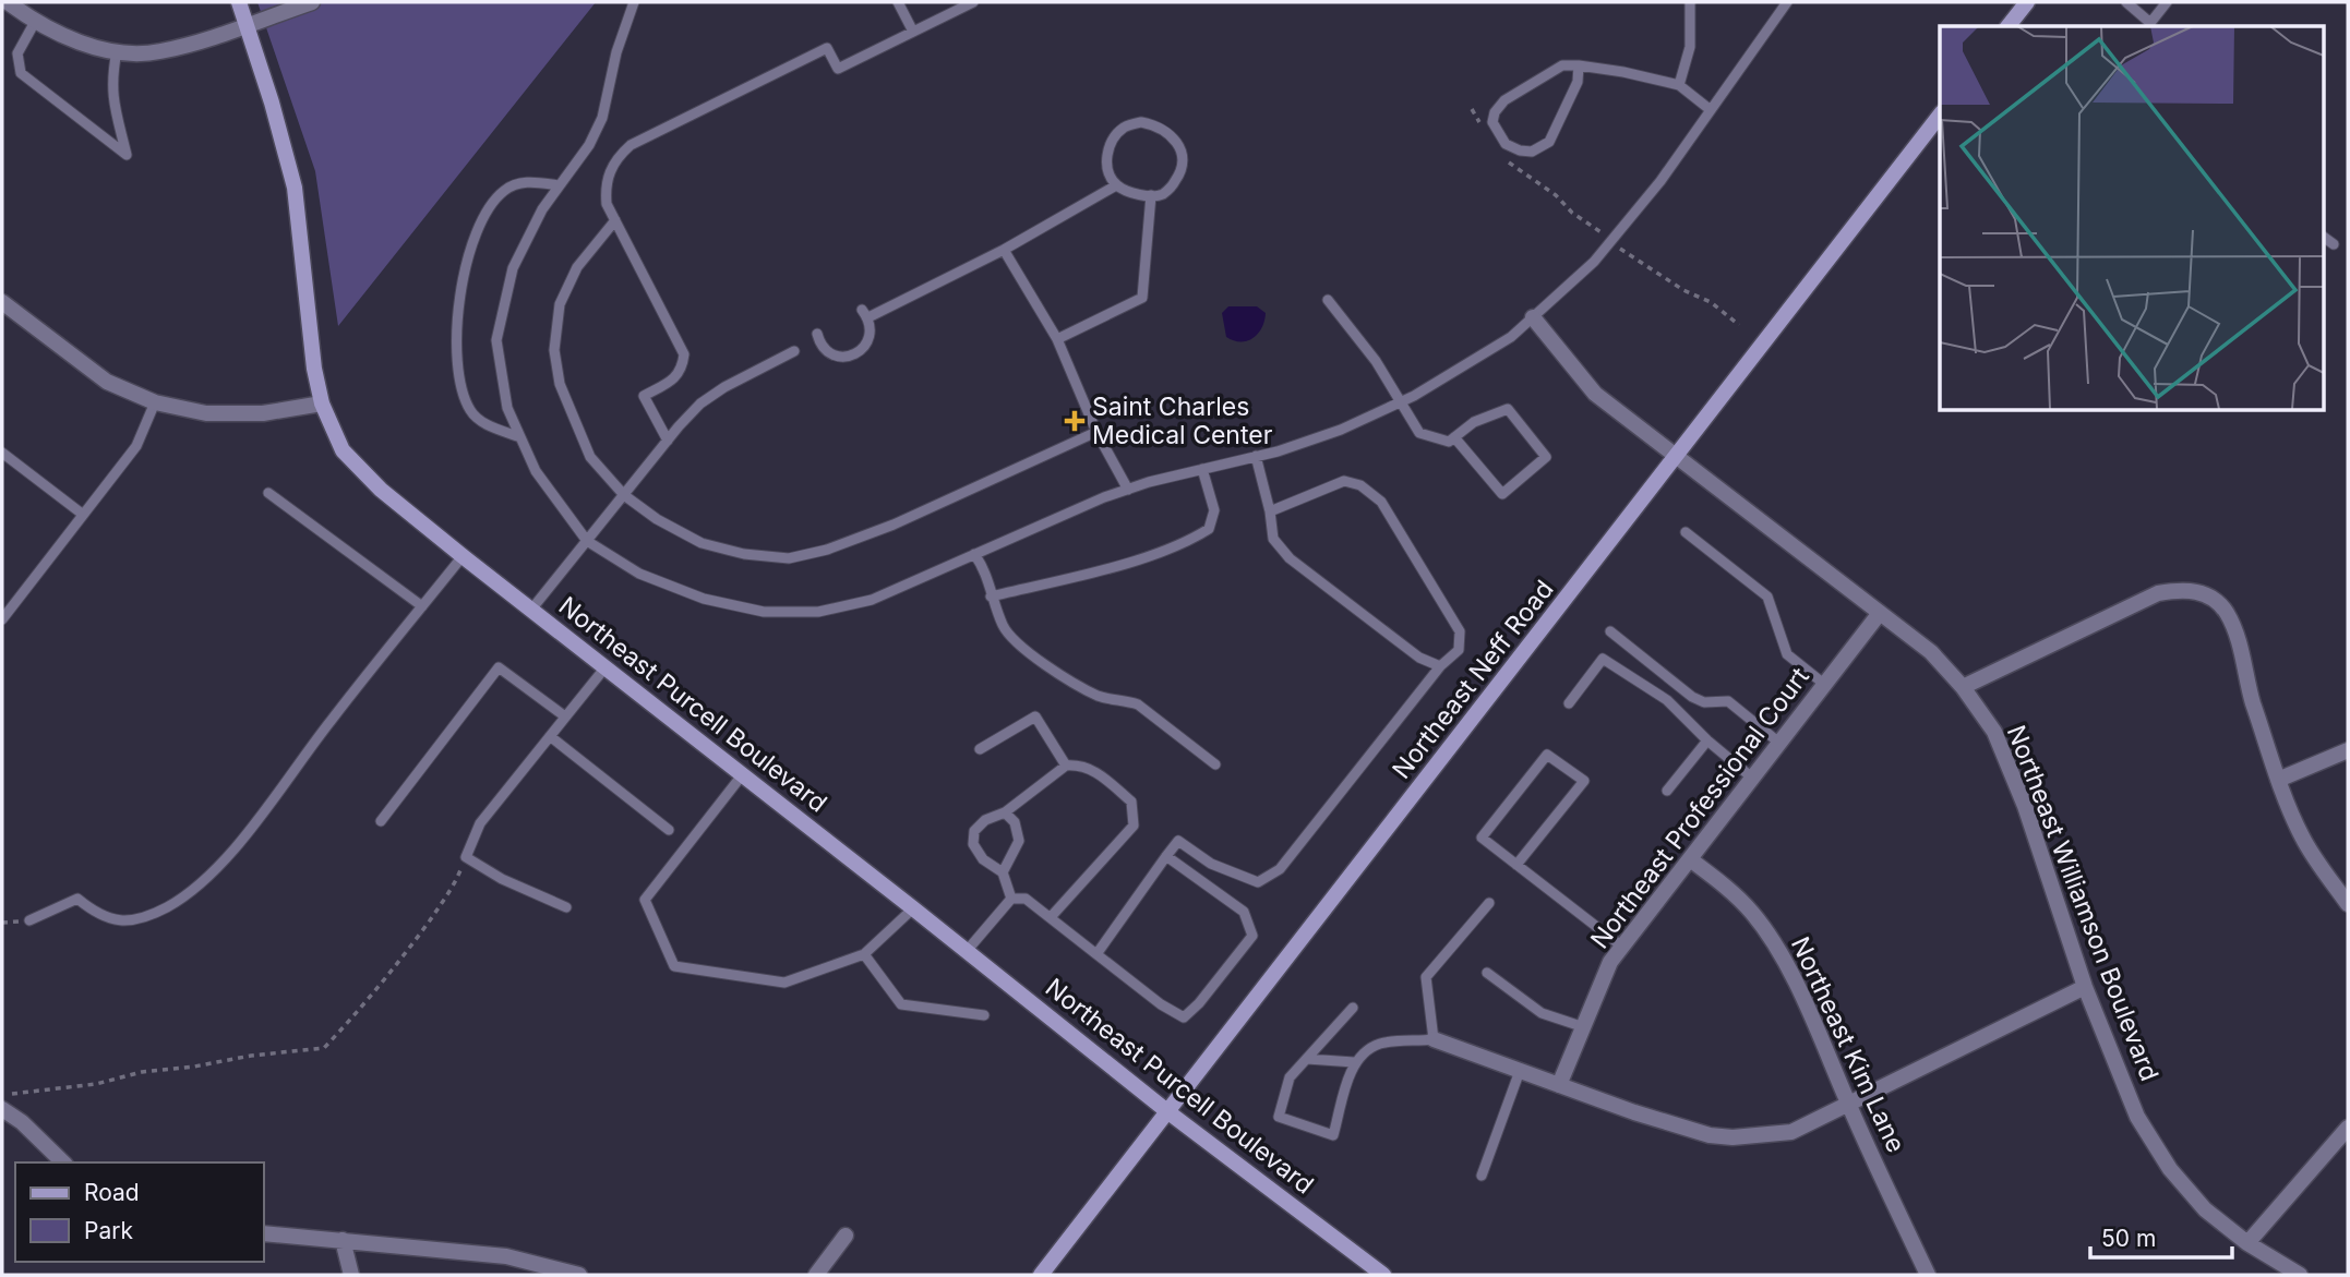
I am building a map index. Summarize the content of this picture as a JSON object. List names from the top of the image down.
{
  "streets": {
    "street": [
      "Northeast Neff Road",
      "Northeast Purcell Boulevard",
      "Northeast Professional Court",
      "Northeast Williamson Boulevard",
      "Northeast Kim Lane"
    ]
  },
  "crossings": [
    ["Northeast Neff Road", "Northeast Purcell Boulevard"],
    ["Northeast Neff Road", "Northeast Williamson Boulevard"],
    ["Northeast Professional Court", "Northeast Williamson Boulevard"],
    ["Northeast Professional Court", "Northeast Kim Lane"]
  ],
  "places": {
    "health": ["Saint Charles Medical Center"]
  },
  "legend": ["Road", "Park"],
  "scale_bar": "50 m"
}
